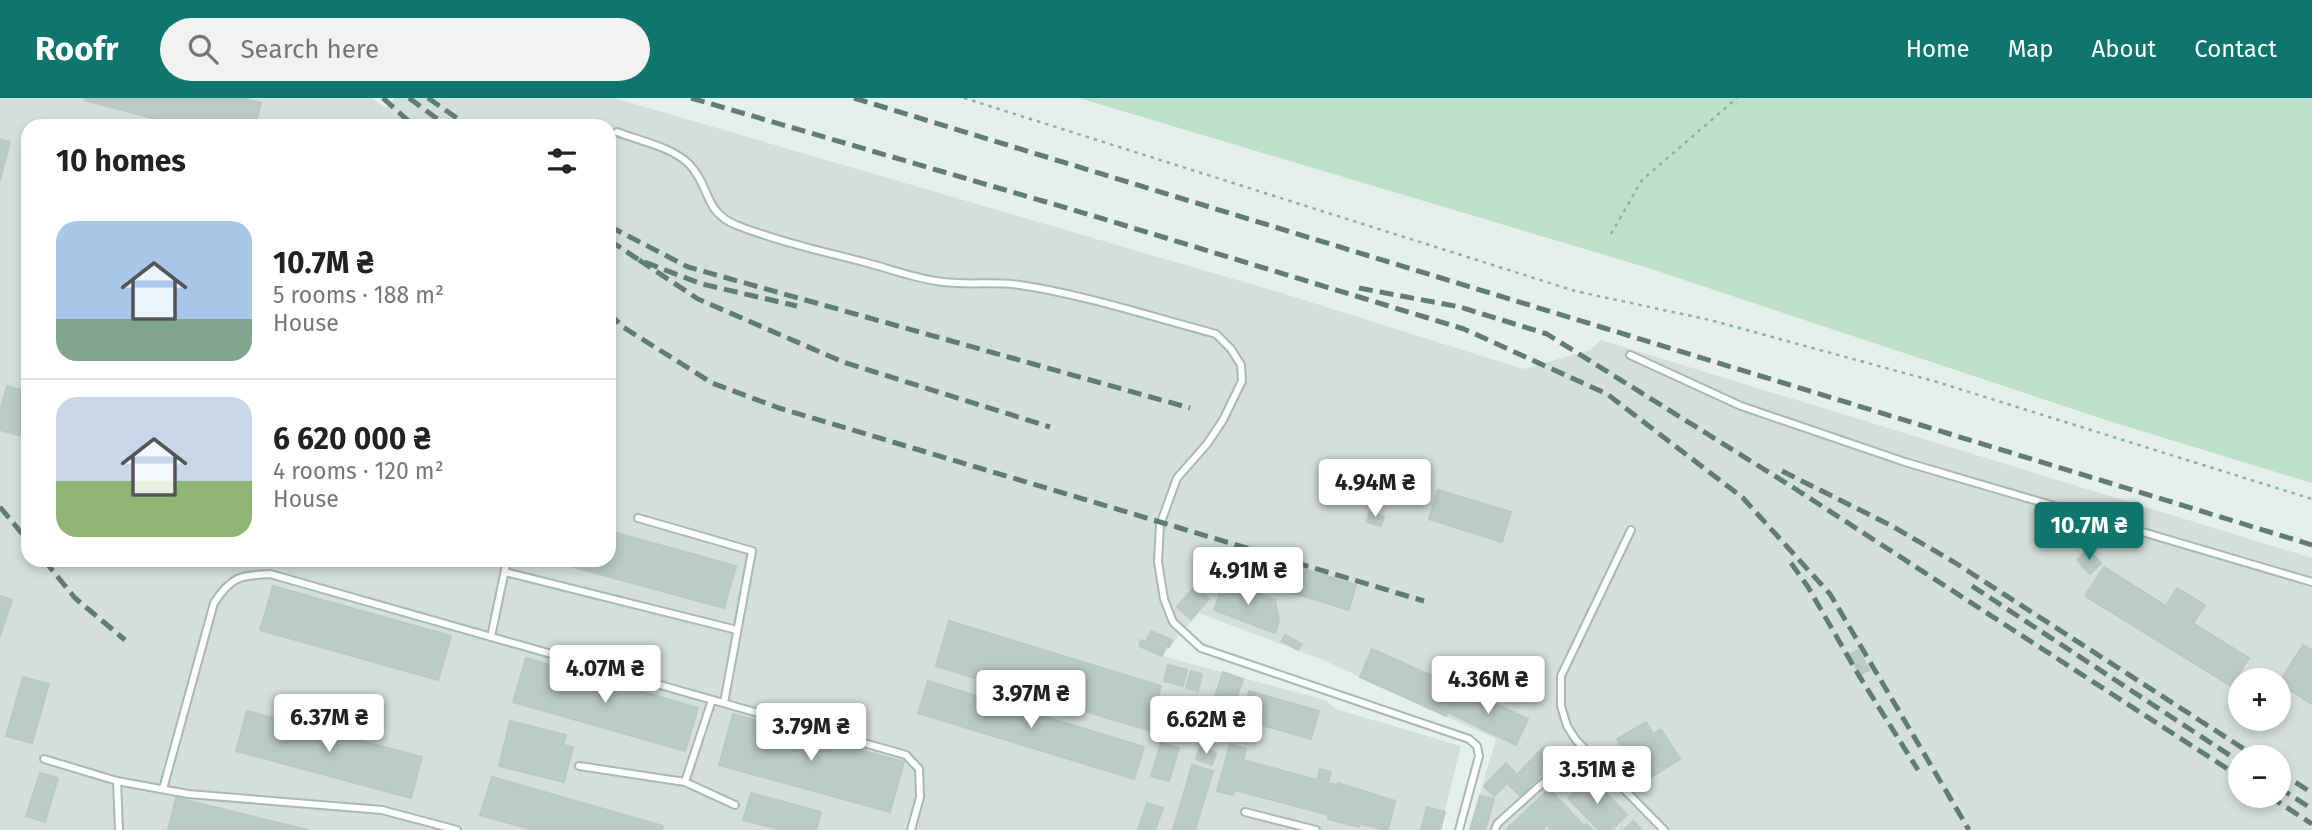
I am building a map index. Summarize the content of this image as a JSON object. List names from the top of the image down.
{
  "page": {
    "header": "Roofr",
    "search": "Search here",
    "nav": [
      "Home",
      "Map",
      "About",
      "Contact"
    ],
    "heading": "10 homes",
    "list": [
      {
        "name": "10.7M ₴",
        "note": "5 rooms · 188 m² · House"
      },
      {
        "name": "6 620 000 ₴",
        "note": "4 rooms · 120 m² · House"
      }
    ],
    "price": [
      "4.94M ₴",
      "10.7M ₴",
      "4.91M ₴",
      "4.07M ₴",
      "4.36M ₴",
      "3.97M ₴",
      "6.37M ₴",
      "6.62M ₴",
      "3.79M ₴",
      "3.51M ₴"
    ],
    "map_buttons": ["+", "−"]
  }
}
